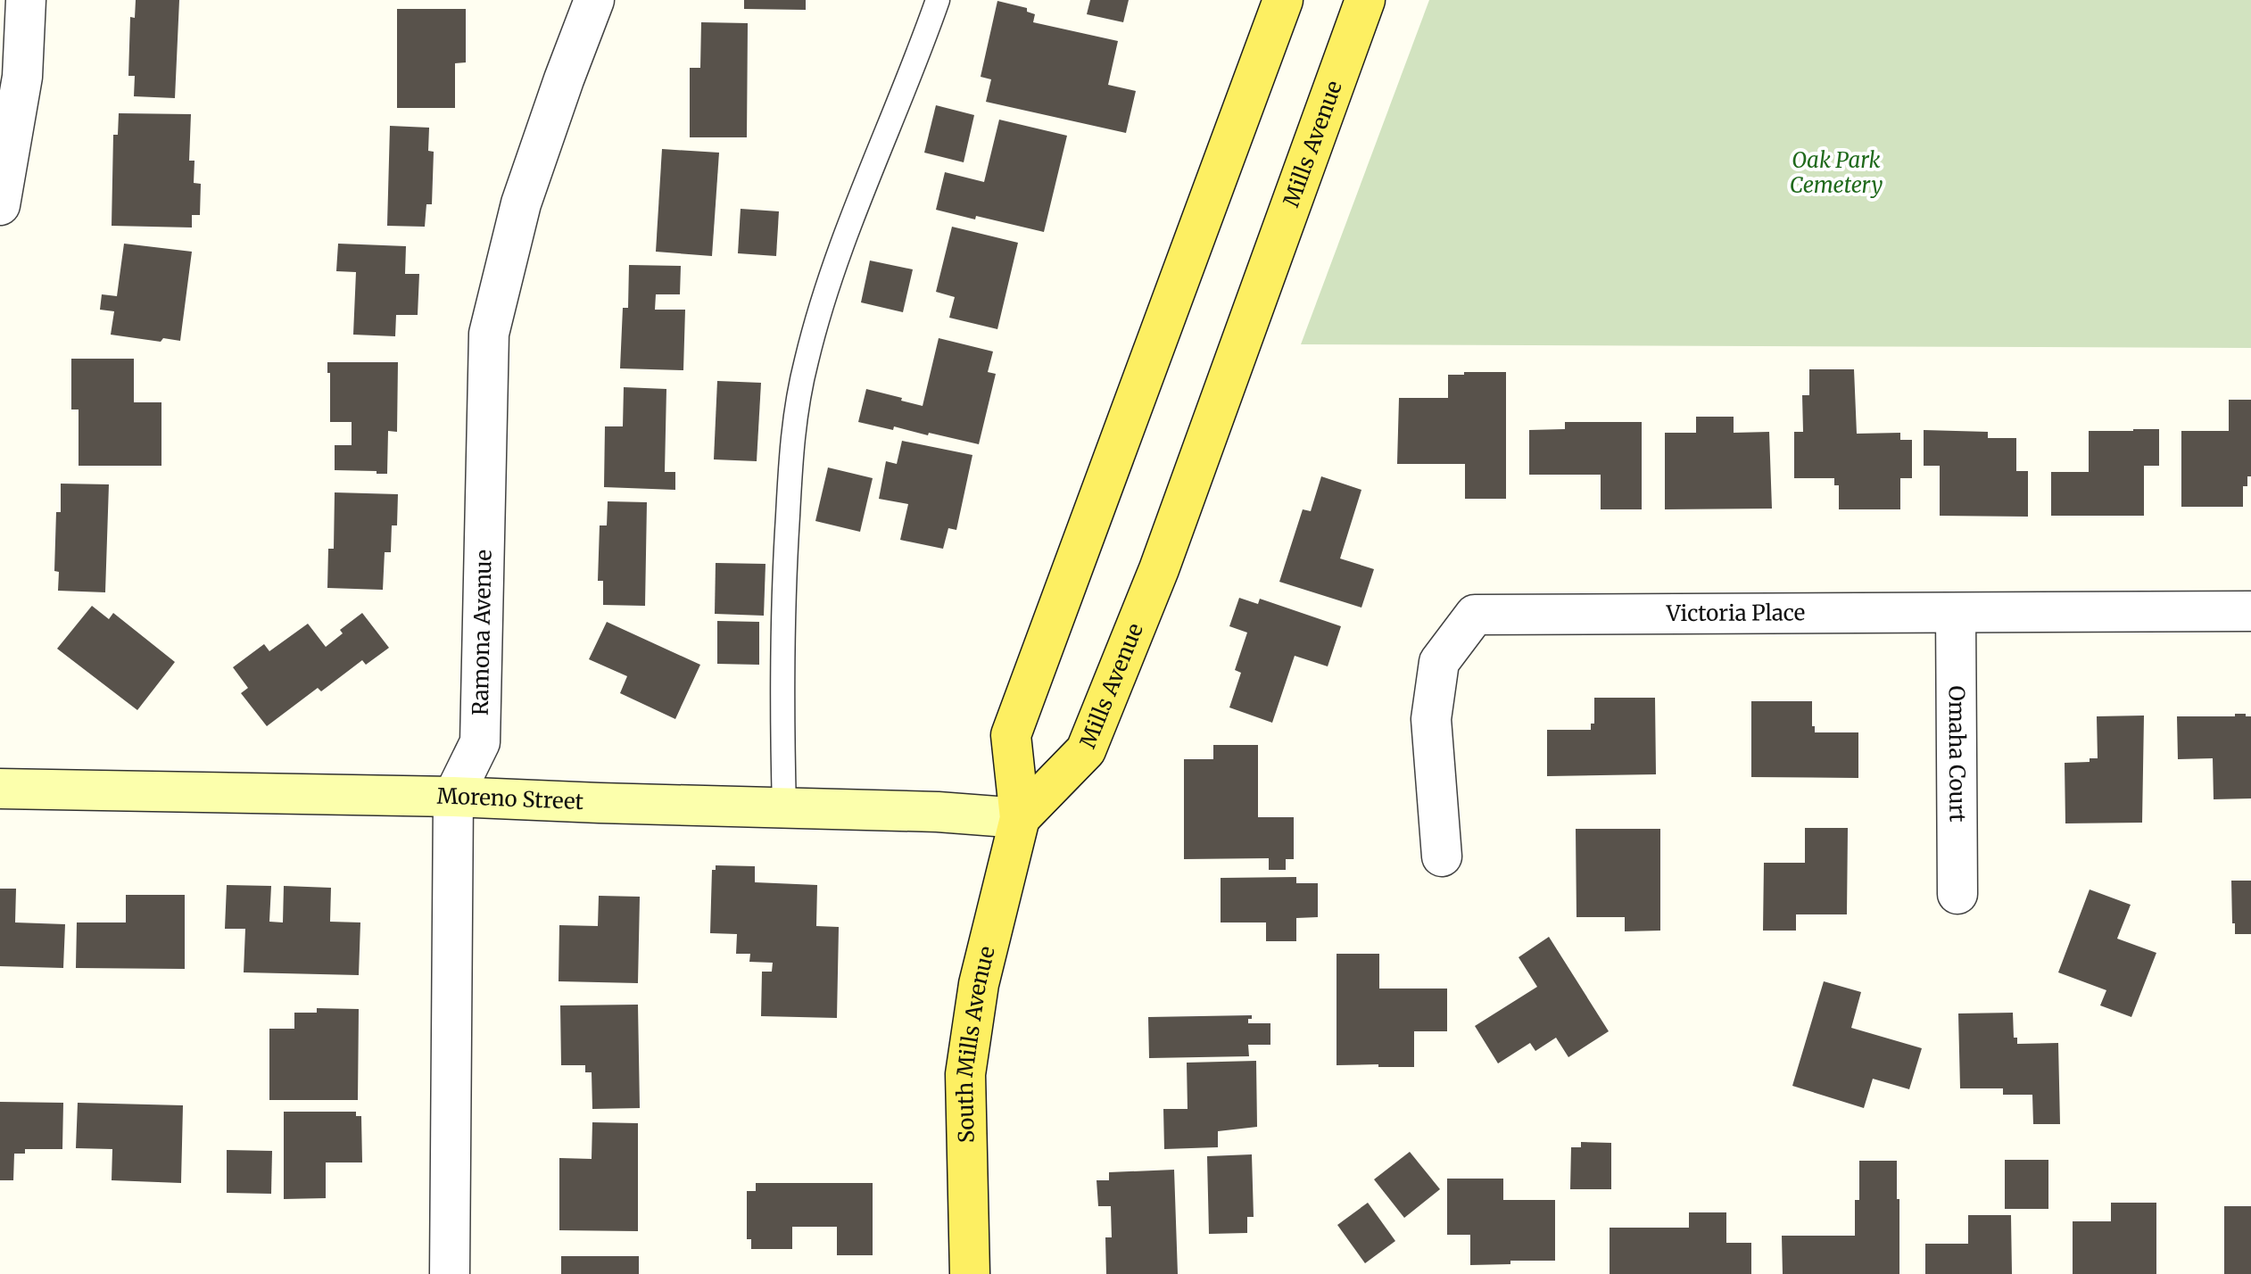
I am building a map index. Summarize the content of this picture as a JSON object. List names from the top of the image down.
{
  "streets": {
    "main road": ["Mills Avenue", "South Mills Avenue"],
    "street": [
      "Victoria Place",
      "Ramona Avenue",
      "Omaha Court",
      "Moreno Street"
    ]
  },
  "crossings": [
    ["Mills Avenue", "Moreno Street"],
    ["Mills Avenue", "South Mills Avenue"],
    ["Victoria Place", "Omaha Court"],
    ["Ramona Avenue", "Moreno Street"],
    ["Moreno Street", "South Mills Avenue"]
  ],
  "parks": ["Oak Park Cemetery"]
}
